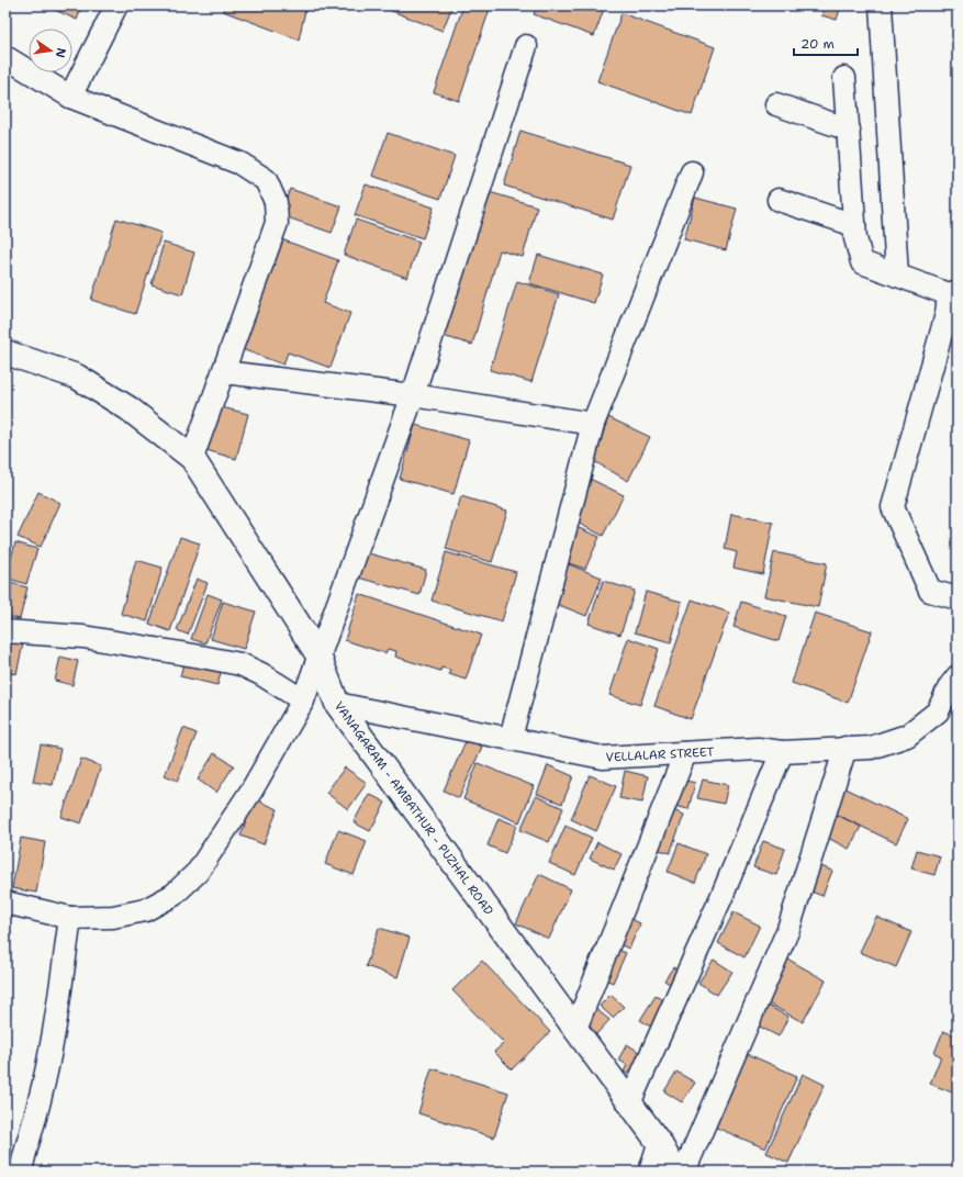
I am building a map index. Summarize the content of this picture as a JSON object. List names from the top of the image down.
{
  "streets": {
    "main road": ["VANAGARAM - AMBATHUR - PUZHAL ROAD"],
    "street": ["VELLALAR STREET"]
  },
  "crossings": [
    ["VELLALAR STREET", "VANAGARAM - AMBATHUR - PUZHAL ROAD"]
  ],
  "scale_bar": "20 m",
  "north": "right"
}
